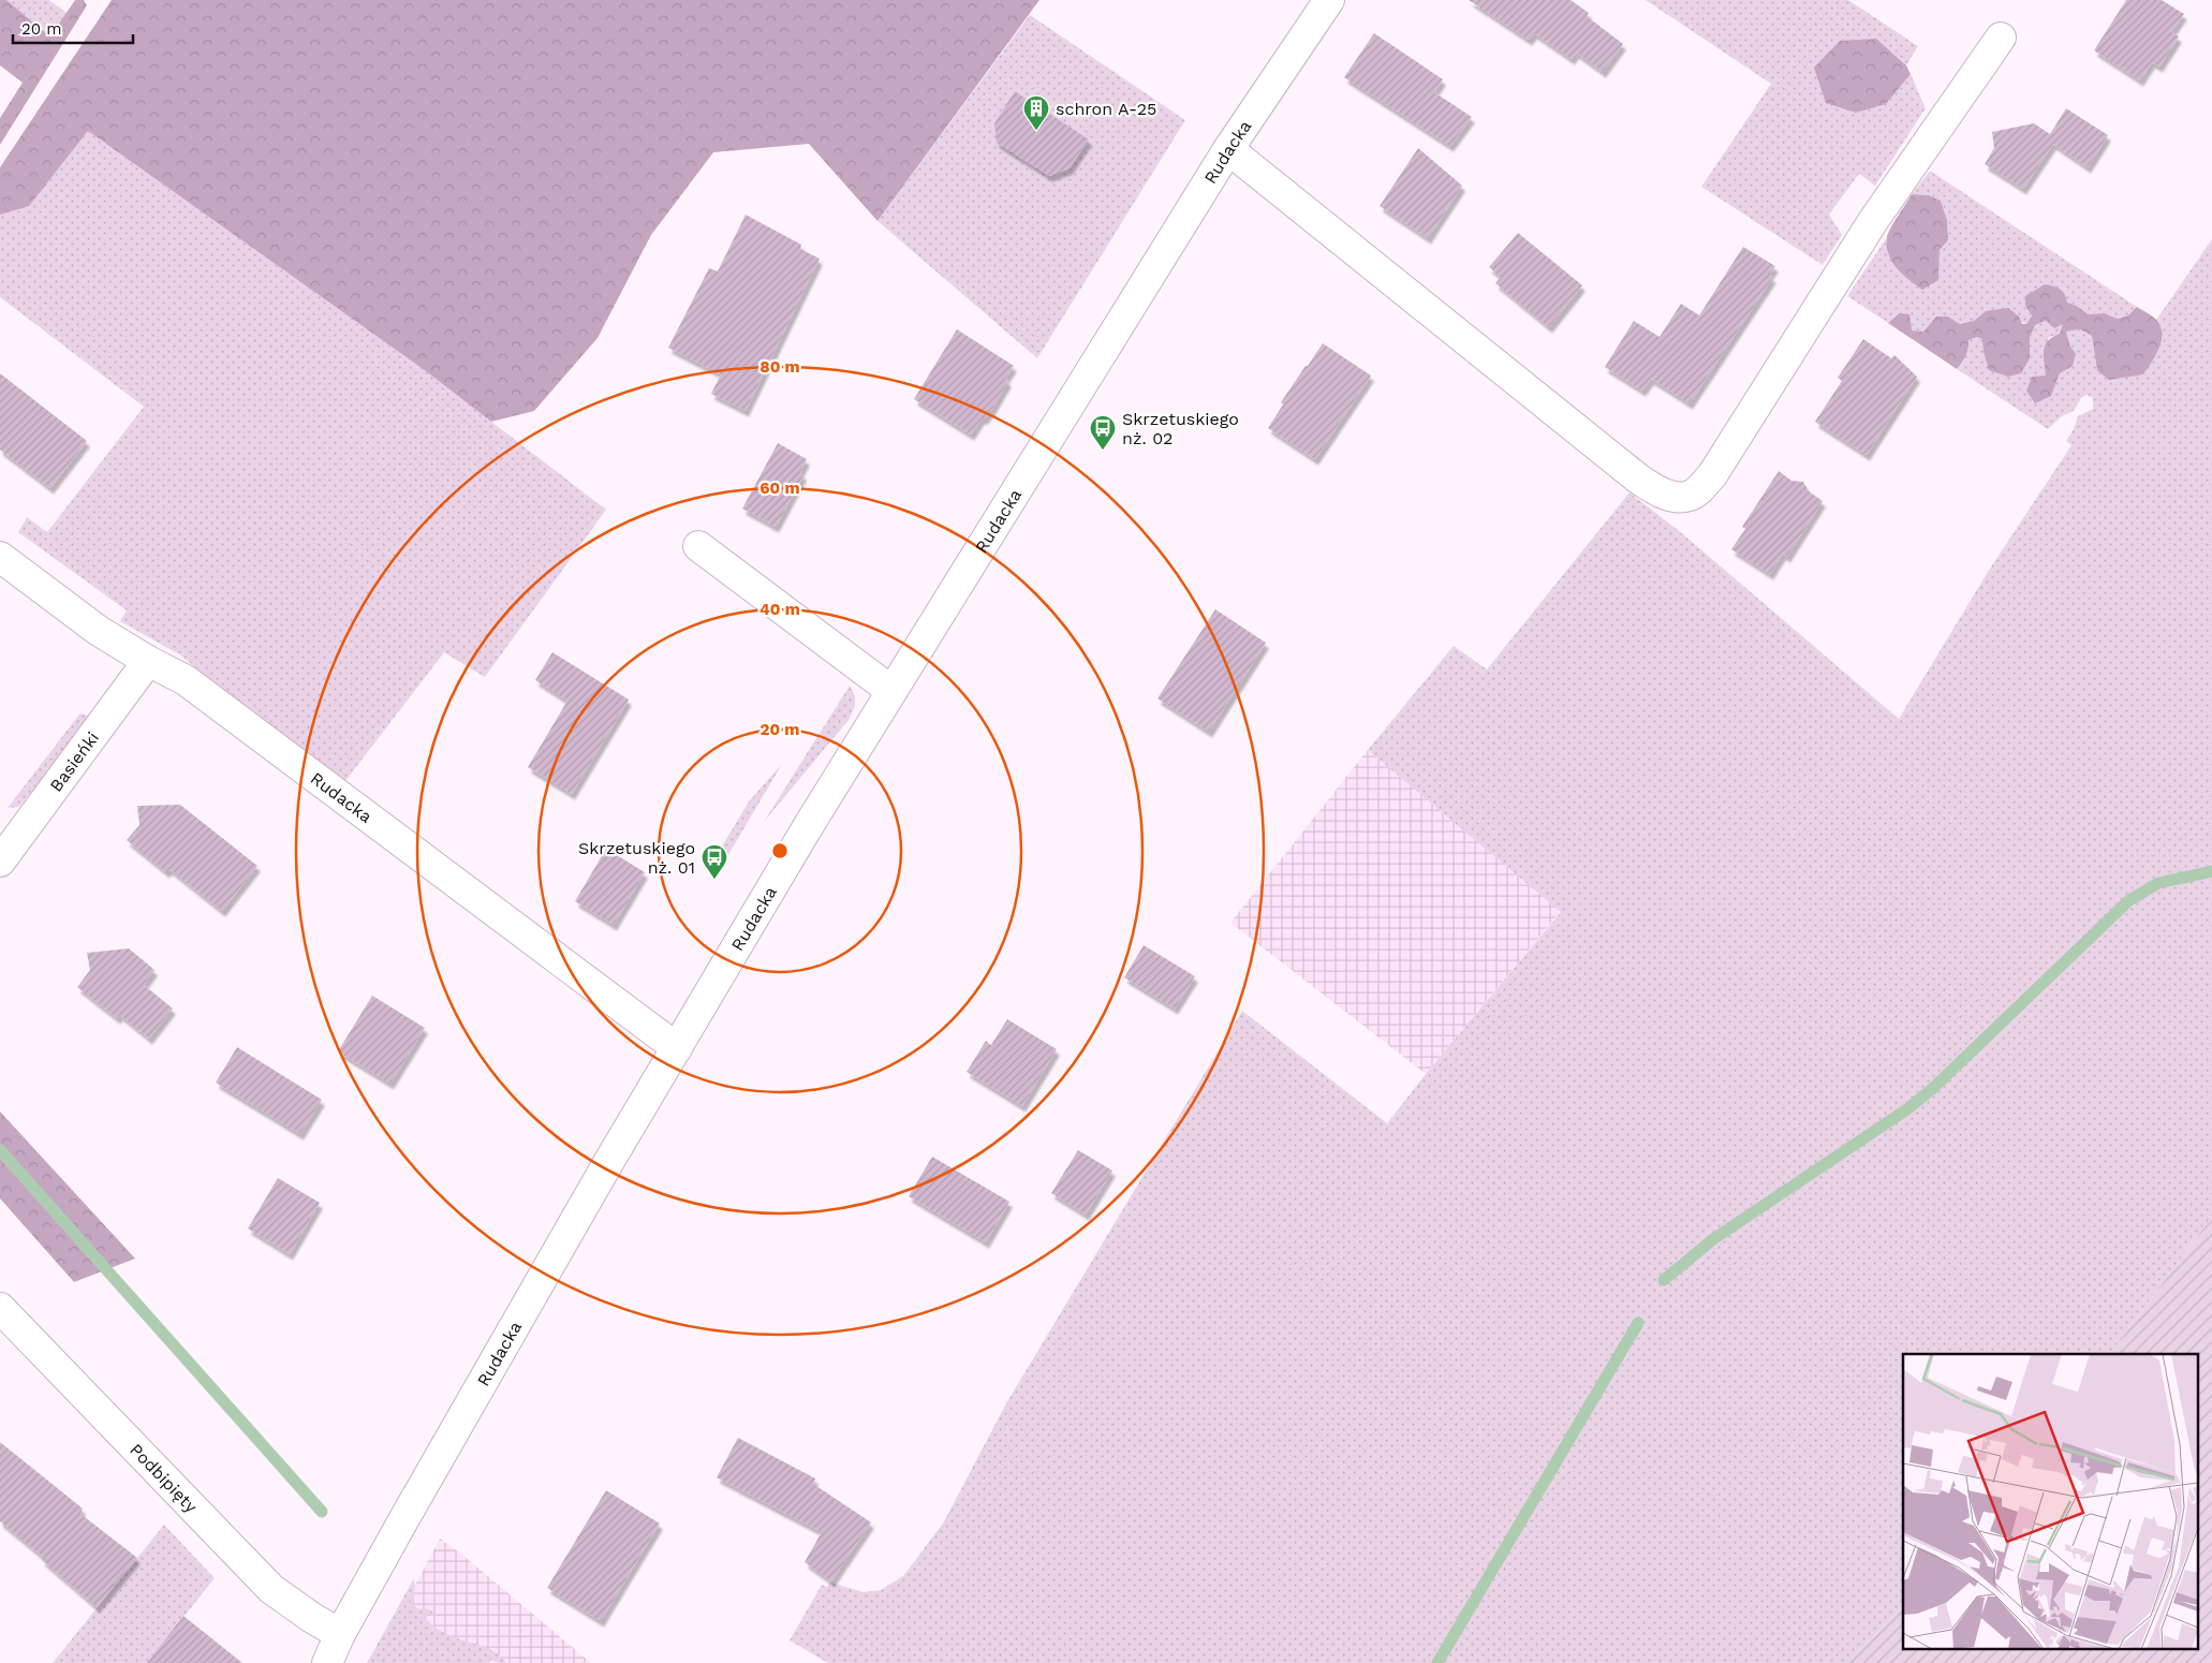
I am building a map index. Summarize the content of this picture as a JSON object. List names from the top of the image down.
{
  "streets": {
    "street": ["Rudacka", "Basieńki", "Podbipięty"]
  },
  "crossings": [
    ["Rudacka", "Basieńki"],
    ["Rudacka", "Podbipięty"]
  ],
  "places": {
    "building": ["schron A-25"],
    "bus stop": ["Skrzetuskiego nż. 02", "Skrzetuskiego nż. 01"]
  },
  "scale_bar": "20 m",
  "rings": [
    "80 m",
    "60 m",
    "40 m",
    "20 m"
  ]
}
